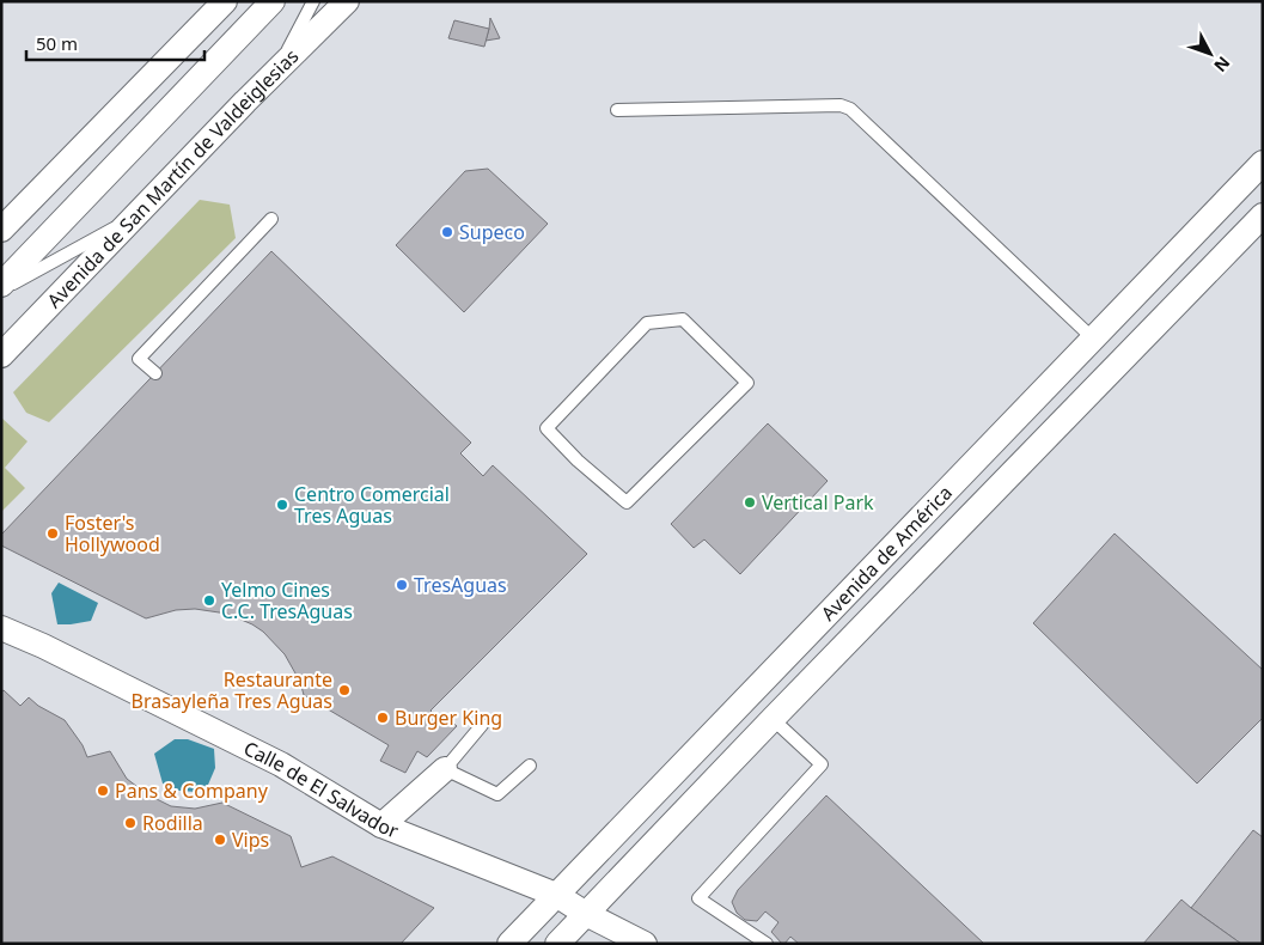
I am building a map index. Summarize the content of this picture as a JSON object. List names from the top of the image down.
{
  "streets": {
    "street": ["Avenida de San Martín de Valdeiglesias", "Avenida de América", "Calle de El Salvador"]
  },
  "crossings": [
    ["Avenida de América", "Calle de El Salvador"]
  ],
  "places": [
    "Supeco",
    "Vertical Park",
    "Centro Comercial Tres Aguas",
    "Foster's Hollywood",
    "TresAguas",
    "Yelmo Cines C.C. TresAguas",
    "Restaurante Brasayleña Tres Aguas",
    "Burger King",
    "Pans & Company",
    "Rodilla",
    "Vips"
  ],
  "scale_bar": "50 m",
  "north": "bottom right"
}
